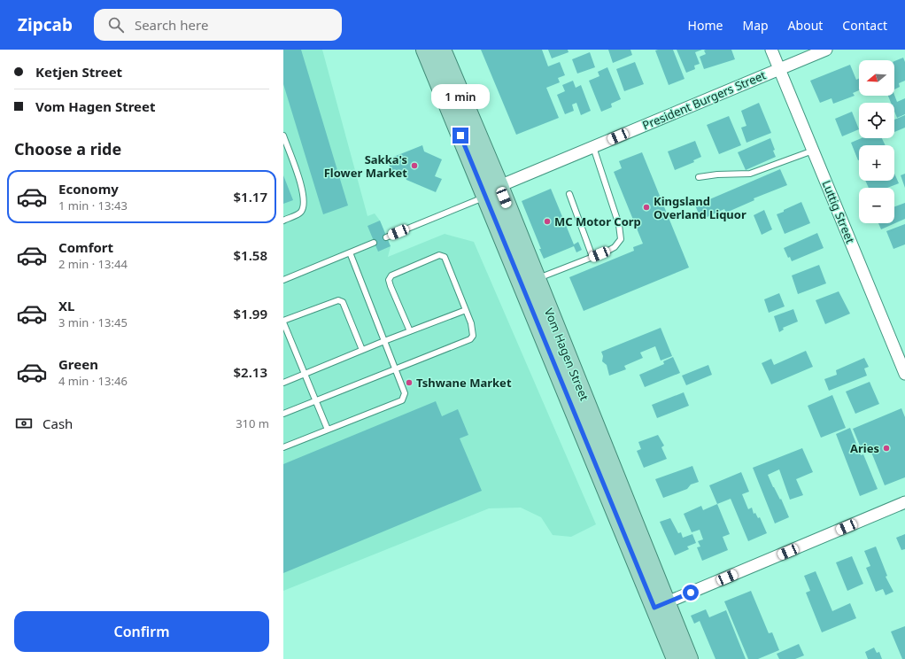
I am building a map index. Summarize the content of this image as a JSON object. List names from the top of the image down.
{
  "streets": {
    "main road": ["Vom Hagen Street"],
    "street": ["President Burgers Street", "Luttig Street"]
  },
  "crossings": [
    ["President Burgers Street", "Luttig Street"],
    ["President Burgers Street", "Vom Hagen Street"]
  ],
  "places": [
    "Sakka's Flower Market",
    "Kingsland Overland Liquor",
    "MC Motor Corp",
    "Tshwane Market",
    "Aries"
  ],
  "north": "left",
  "page": {
    "header": "Zipcab",
    "search": "Search here",
    "nav": [
      "Home",
      "Map",
      "About",
      "Contact"
    ],
    "banner": ["Ketjen Street", "Vom Hagen Street"],
    "map_buttons": ["+", "−"],
    "bubble": "1 min",
    "heading": "Choose a ride",
    "list": [
      {
        "name": "Economy",
        "note": "1 min · 13:43",
        "value": "$1.17"
      },
      {
        "name": "Comfort",
        "note": "2 min · 13:44",
        "value": "$1.58"
      },
      {
        "name": "XL",
        "note": "3 min · 13:45",
        "value": "$1.99"
      },
      {
        "name": "Green",
        "note": "4 min · 13:46",
        "value": "$2.13"
      }
    ],
    "pay": ["Cash", "310 m"],
    "buttons": "Confirm"
  }
}
